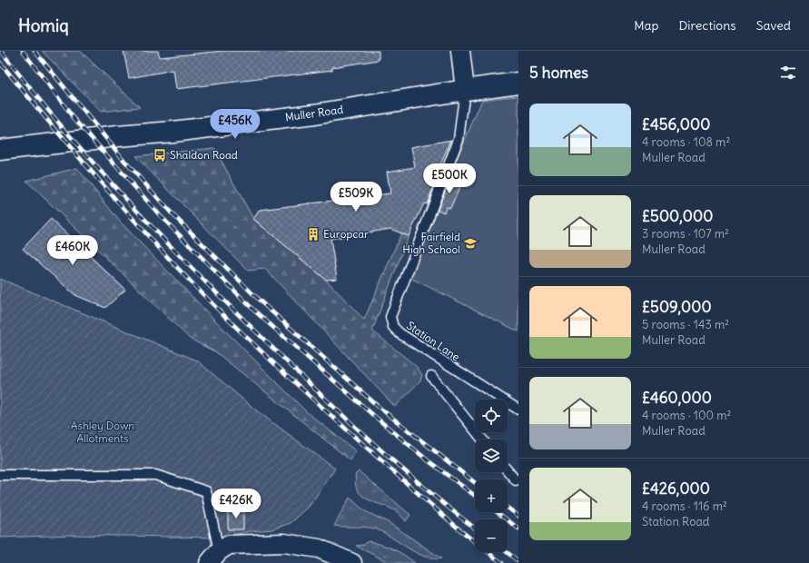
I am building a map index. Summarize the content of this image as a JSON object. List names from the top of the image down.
{
  "streets": {
    "main road": ["Muller Road"],
    "lane": ["Station Lane"]
  },
  "crossings": [
    ["Muller Road", "Station Lane"]
  ],
  "parks": ["Ashley Down Allotments"],
  "places": {
    "bus stop": ["Shaldon Road"],
    "building": ["Europcar"],
    "school or university": ["Fairfield High School"]
  },
  "page": {
    "header": "Homiq",
    "nav": ["Map", "Directions", "Saved"],
    "heading": "5 homes",
    "list": [
      {
        "name": "£456,000",
        "note": "4 rooms · 108 m² · Muller Road"
      },
      {
        "name": "£500,000",
        "note": "3 rooms · 107 m² · Muller Road"
      },
      {
        "name": "£509,000",
        "note": "5 rooms · 143 m² · Muller Road"
      },
      {
        "name": "£460,000",
        "note": "4 rooms · 100 m² · Muller Road"
      },
      {
        "name": "£426,000",
        "note": "4 rooms · 116 m² · Station Road"
      }
    ],
    "price": [
      "£456K",
      "£500K",
      "£509K",
      "£460K",
      "£426K"
    ],
    "map_buttons": ["+", "−"]
  }
}
